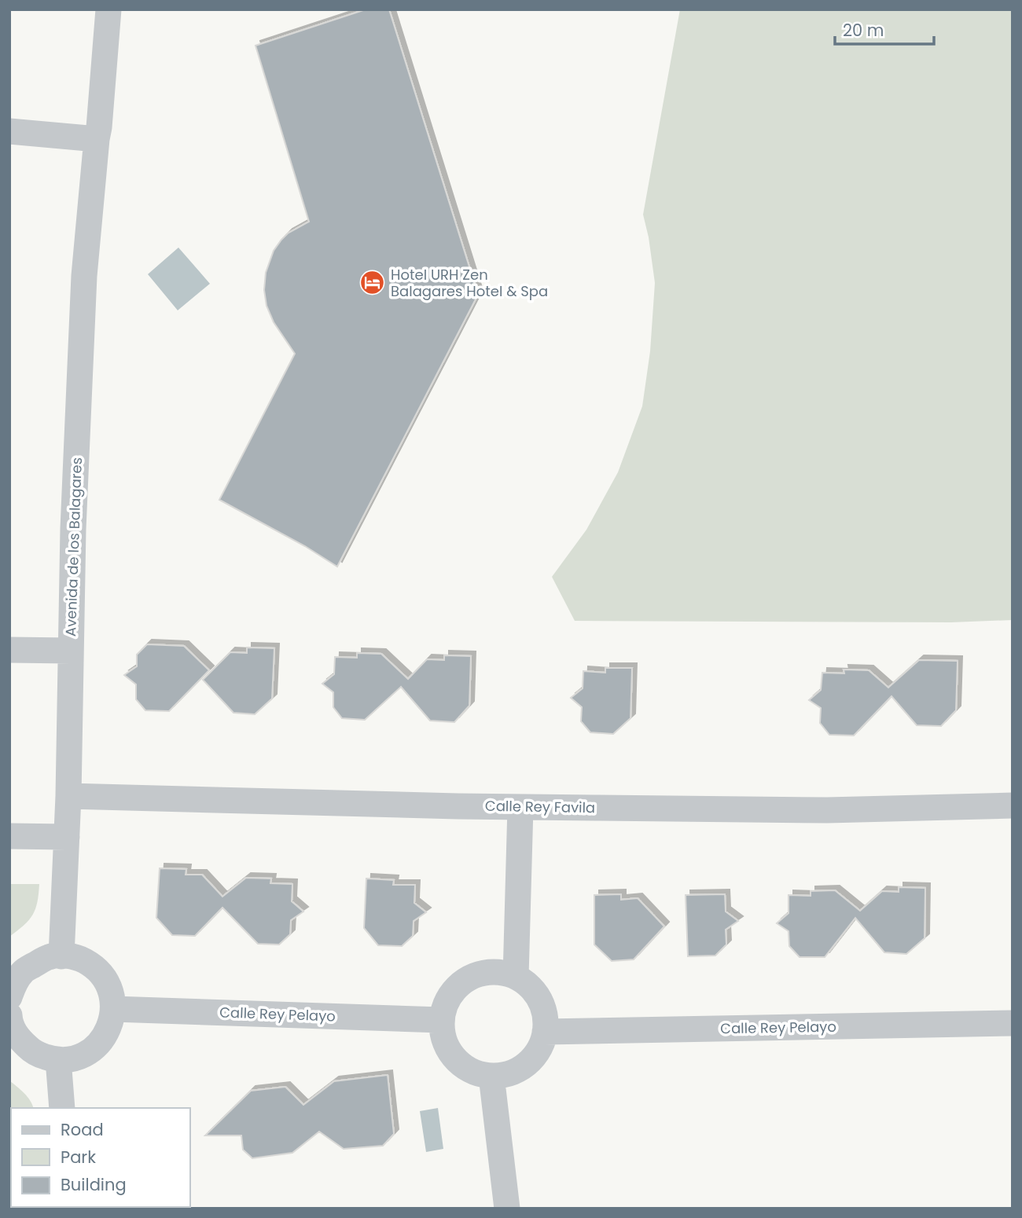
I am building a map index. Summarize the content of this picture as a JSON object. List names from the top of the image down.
{
  "streets": {
    "street": ["Avenida de los Balagares", "Calle Rey Favila", "Calle Rey Pelayo"]
  },
  "crossings": [
    ["Avenida de los Balagares", "Calle Rey Favila"]
  ],
  "places": {
    "hotel": ["Hotel URH Zen Balagares Hotel & Spa"]
  },
  "legend": ["Road", "Park", "Building"],
  "scale_bar": "20 m"
}
